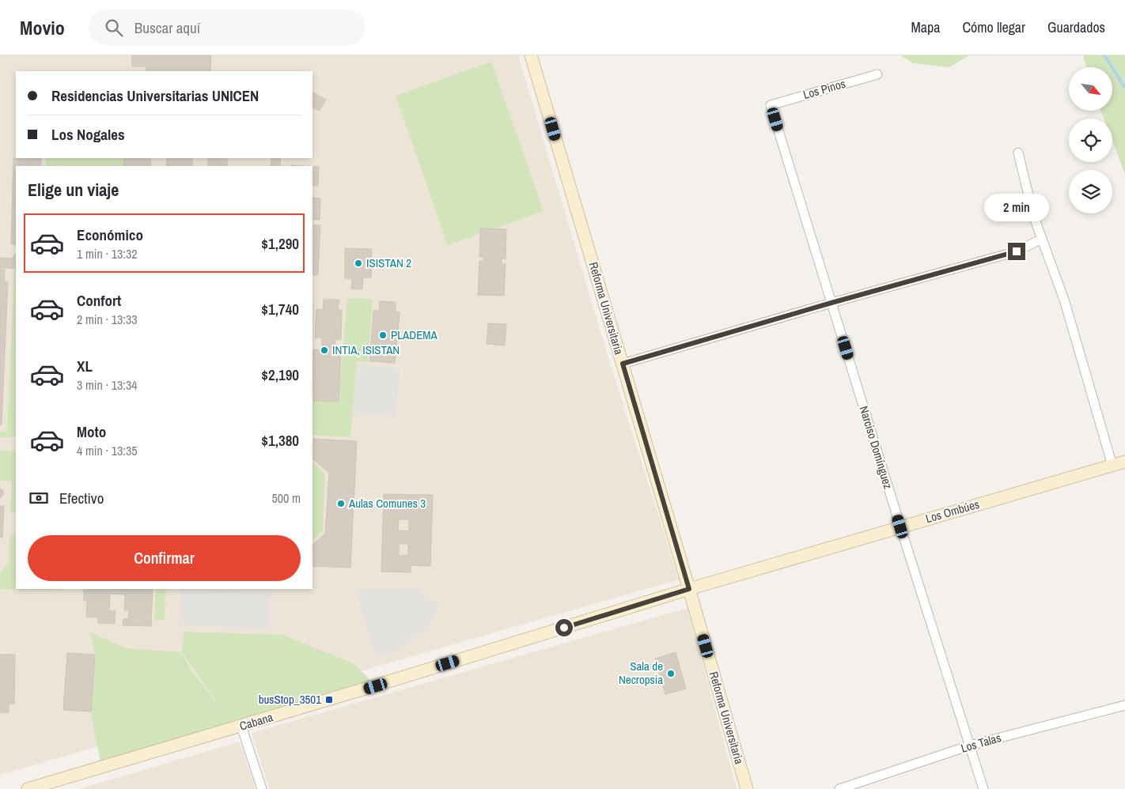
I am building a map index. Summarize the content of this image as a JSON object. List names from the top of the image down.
{
  "streets": {
    "street": [
      "Los Pinos",
      "Reforma Universitaria",
      "Narciso Domínguez",
      "Los Ombúes",
      "Cabana",
      "Los Talas"
    ]
  },
  "crossings": [
    ["Los Pinos", "Narciso Domínguez"],
    ["Reforma Universitaria", "Los Ombúes"],
    ["Reforma Universitaria", "Cabana"],
    ["Narciso Domínguez", "Los Ombúes"],
    ["Narciso Domínguez", "Los Talas"],
    ["Los Ombúes", "Cabana"]
  ],
  "places": {
    "other": [
      "ISISTAN 2",
      "PLADEMA",
      "INTIA, ISISTAN",
      "Aulas Comunes 3",
      "Sala de Necropsia"
    ],
    "transit": ["busStop_3501"]
  },
  "north": "bottom right",
  "page": {
    "header": "Movio",
    "search": "Buscar aquí",
    "nav": ["Mapa", "Cómo llegar", "Guardados"],
    "banner": ["Residencias Universitarias UNICEN", "Los Nogales"],
    "heading": "Elige un viaje",
    "bubble": "2 min",
    "list": [
      {
        "name": "Económico",
        "note": "1 min · 13:32",
        "value": "$1,290"
      },
      {
        "name": "Confort",
        "note": "2 min · 13:33",
        "value": "$1,740"
      },
      {
        "name": "XL",
        "note": "3 min · 13:34",
        "value": "$2,190"
      },
      {
        "name": "Moto",
        "note": "4 min · 13:35",
        "value": "$1,380"
      }
    ],
    "pay": ["Efectivo", "500 m"],
    "buttons": "Confirmar"
  }
}
